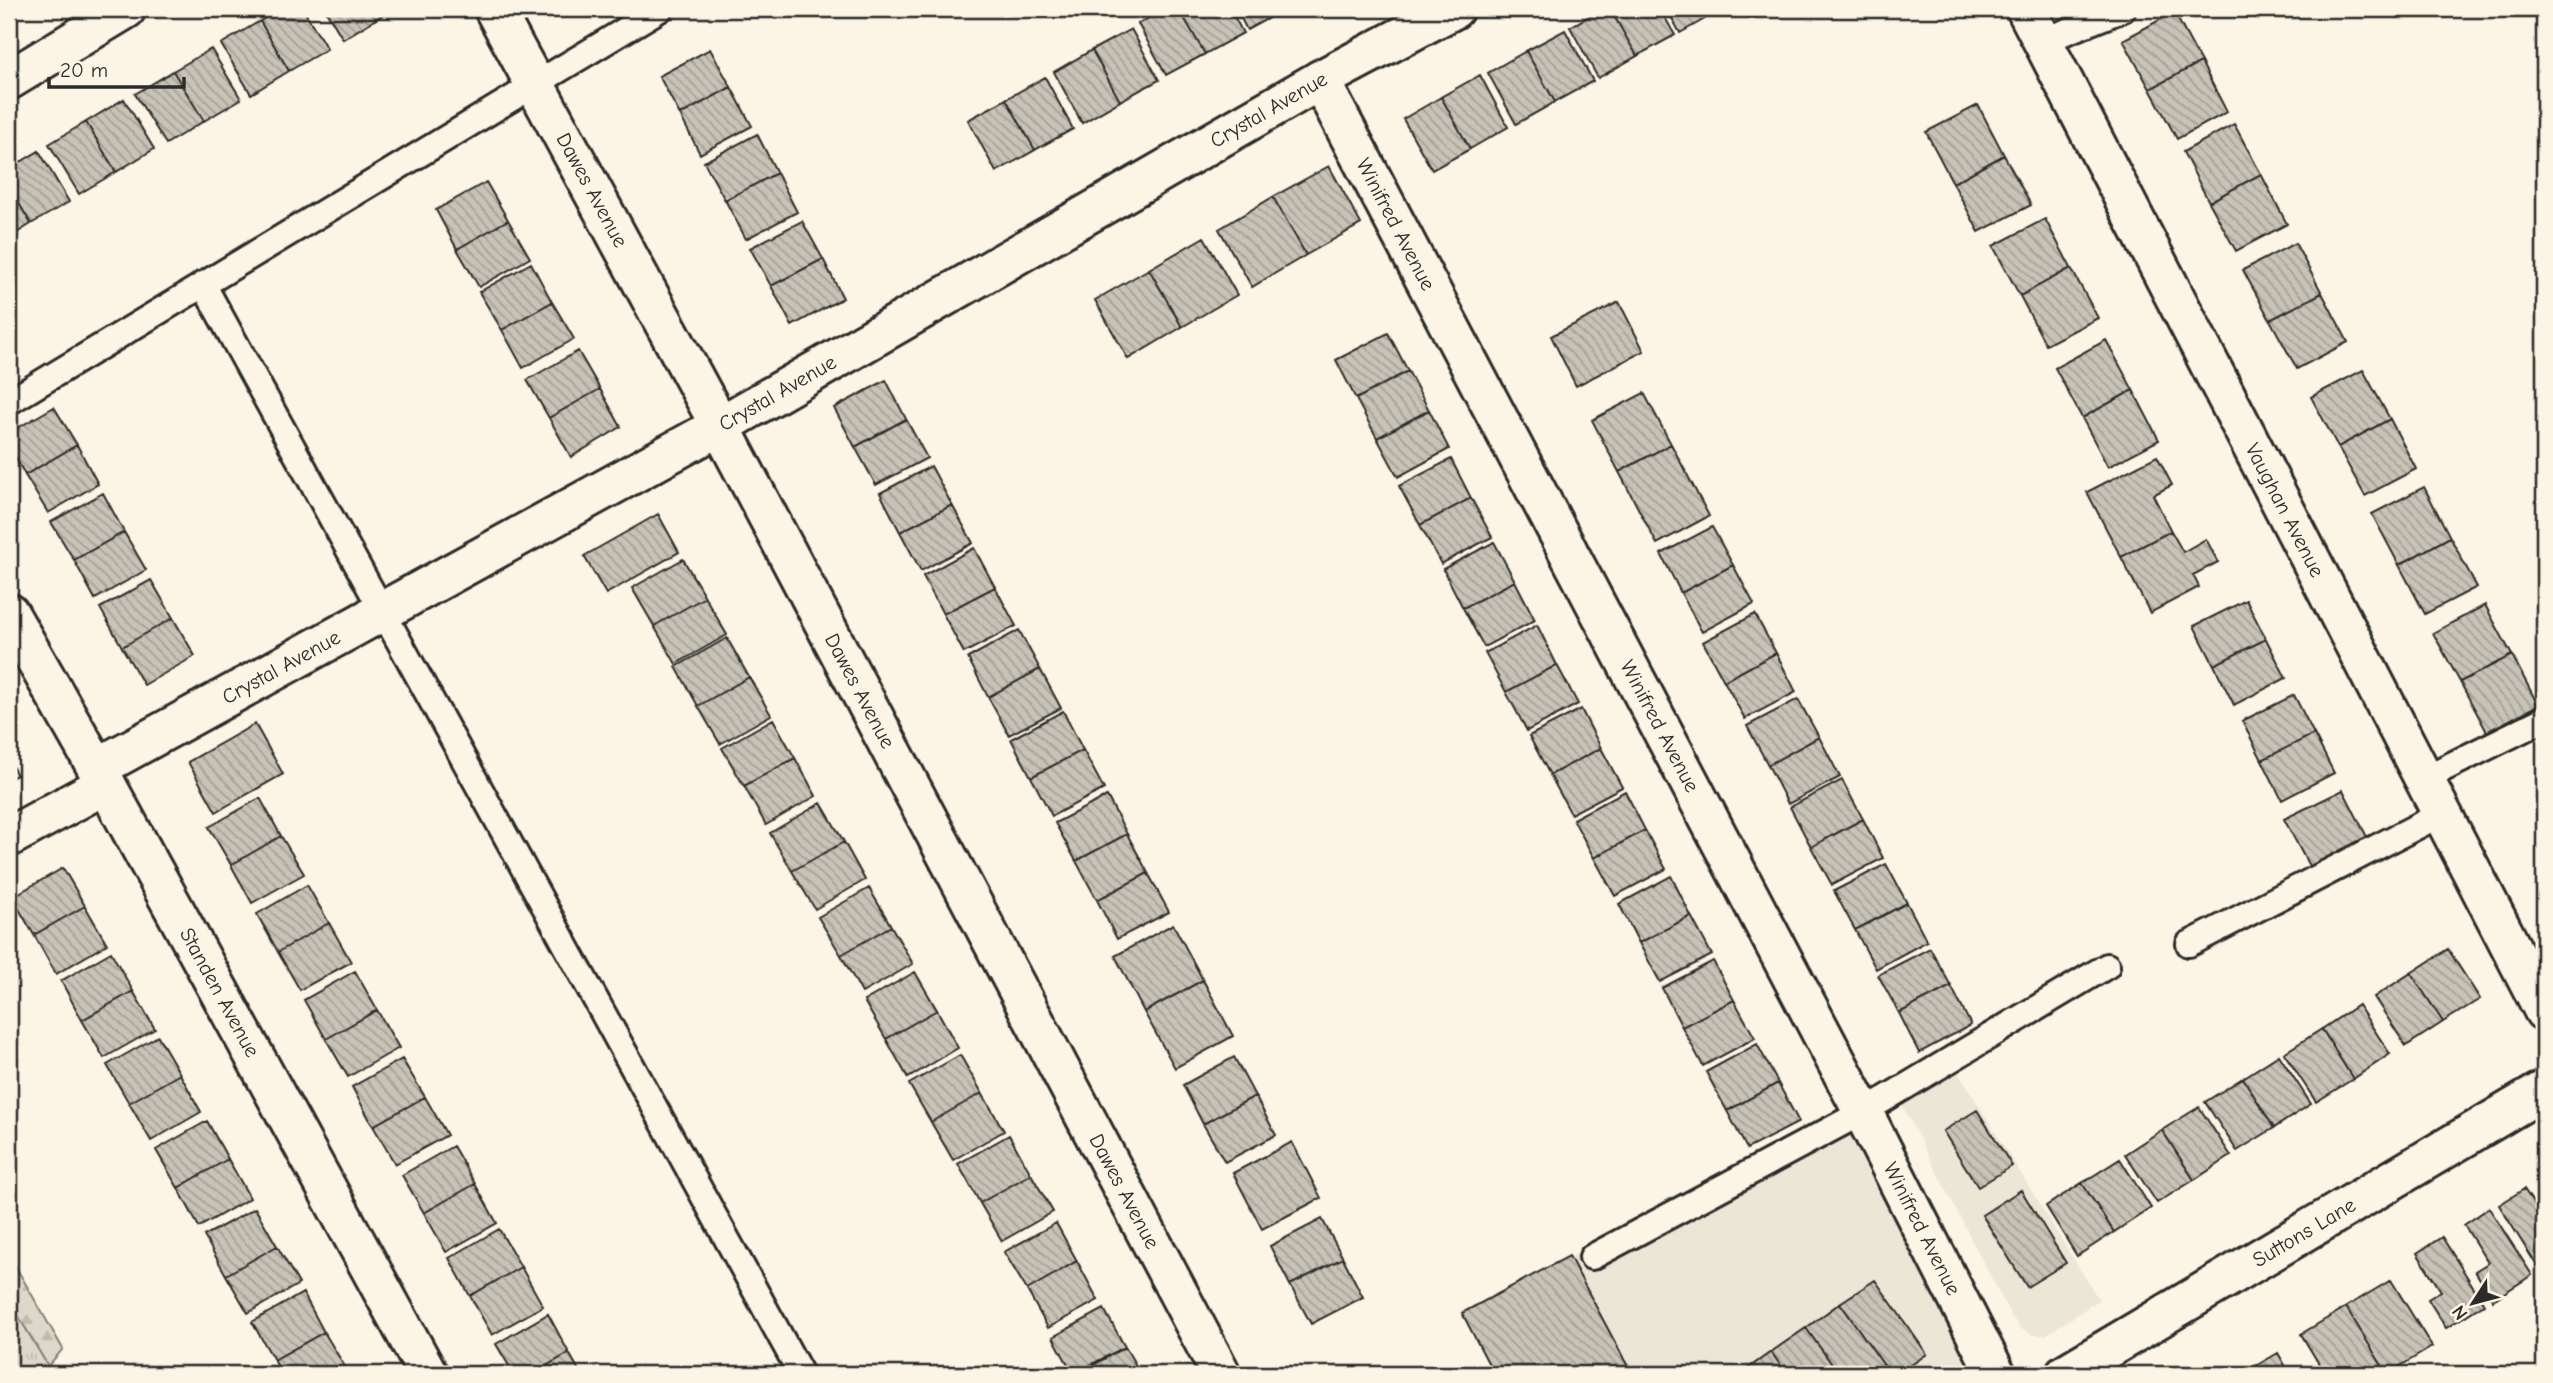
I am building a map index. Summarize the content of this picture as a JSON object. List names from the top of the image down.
{
  "streets": {
    "street": [
      "Crystal Avenue",
      "Dawes Avenue",
      "Winifred Avenue",
      "Vaughan Avenue",
      "Standen Avenue",
      "Suttons Lane"
    ]
  },
  "crossings": [
    ["Crystal Avenue", "Dawes Avenue"],
    ["Crystal Avenue", "Winifred Avenue"],
    ["Crystal Avenue", "Standen Avenue"]
  ],
  "scale_bar": "20 m",
  "north": "bottom left"
}
